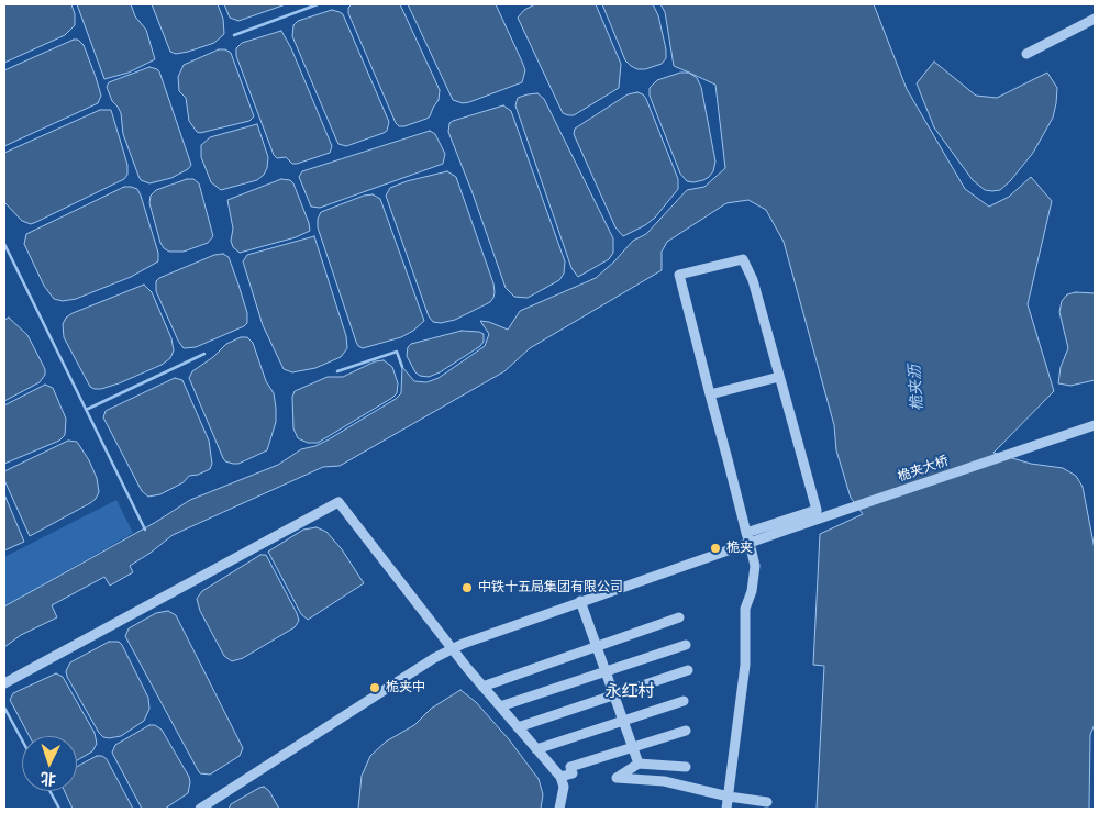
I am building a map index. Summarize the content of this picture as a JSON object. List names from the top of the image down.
{
  "streets": {
    "street": ["桅夹大桥"]
  },
  "districts": ["永红村"],
  "water": ["桅夹沥"],
  "places": ["桅夹", "中铁十五局集团有限公司", "桅夹中"],
  "north": "bottom"
}
